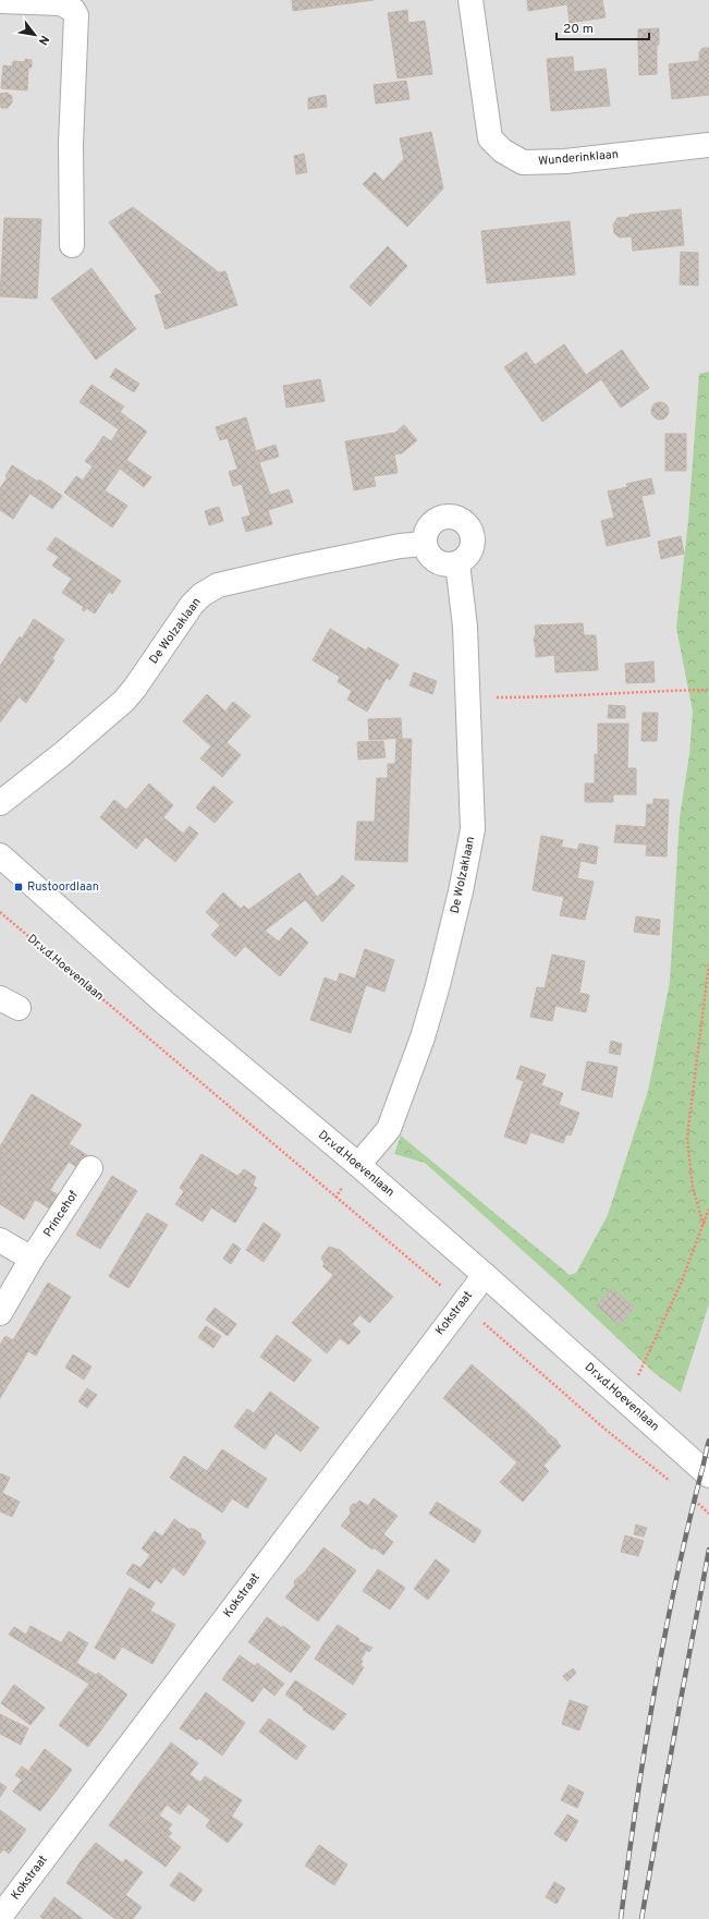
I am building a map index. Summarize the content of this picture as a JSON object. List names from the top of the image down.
{
  "streets": {
    "street": [
      "Wunderinklaan",
      "De Wolzaklaan",
      "Dr.v.d.Hoevenlaan",
      "Princehof",
      "Kokstraat"
    ]
  },
  "crossings": [
    ["De Wolzaklaan", "Dr.v.d.Hoevenlaan"],
    ["Dr.v.d.Hoevenlaan", "Kokstraat"]
  ],
  "places": {
    "transit": ["Rustoordlaan"]
  },
  "scale_bar": "20 m",
  "north": "bottom right"
}
